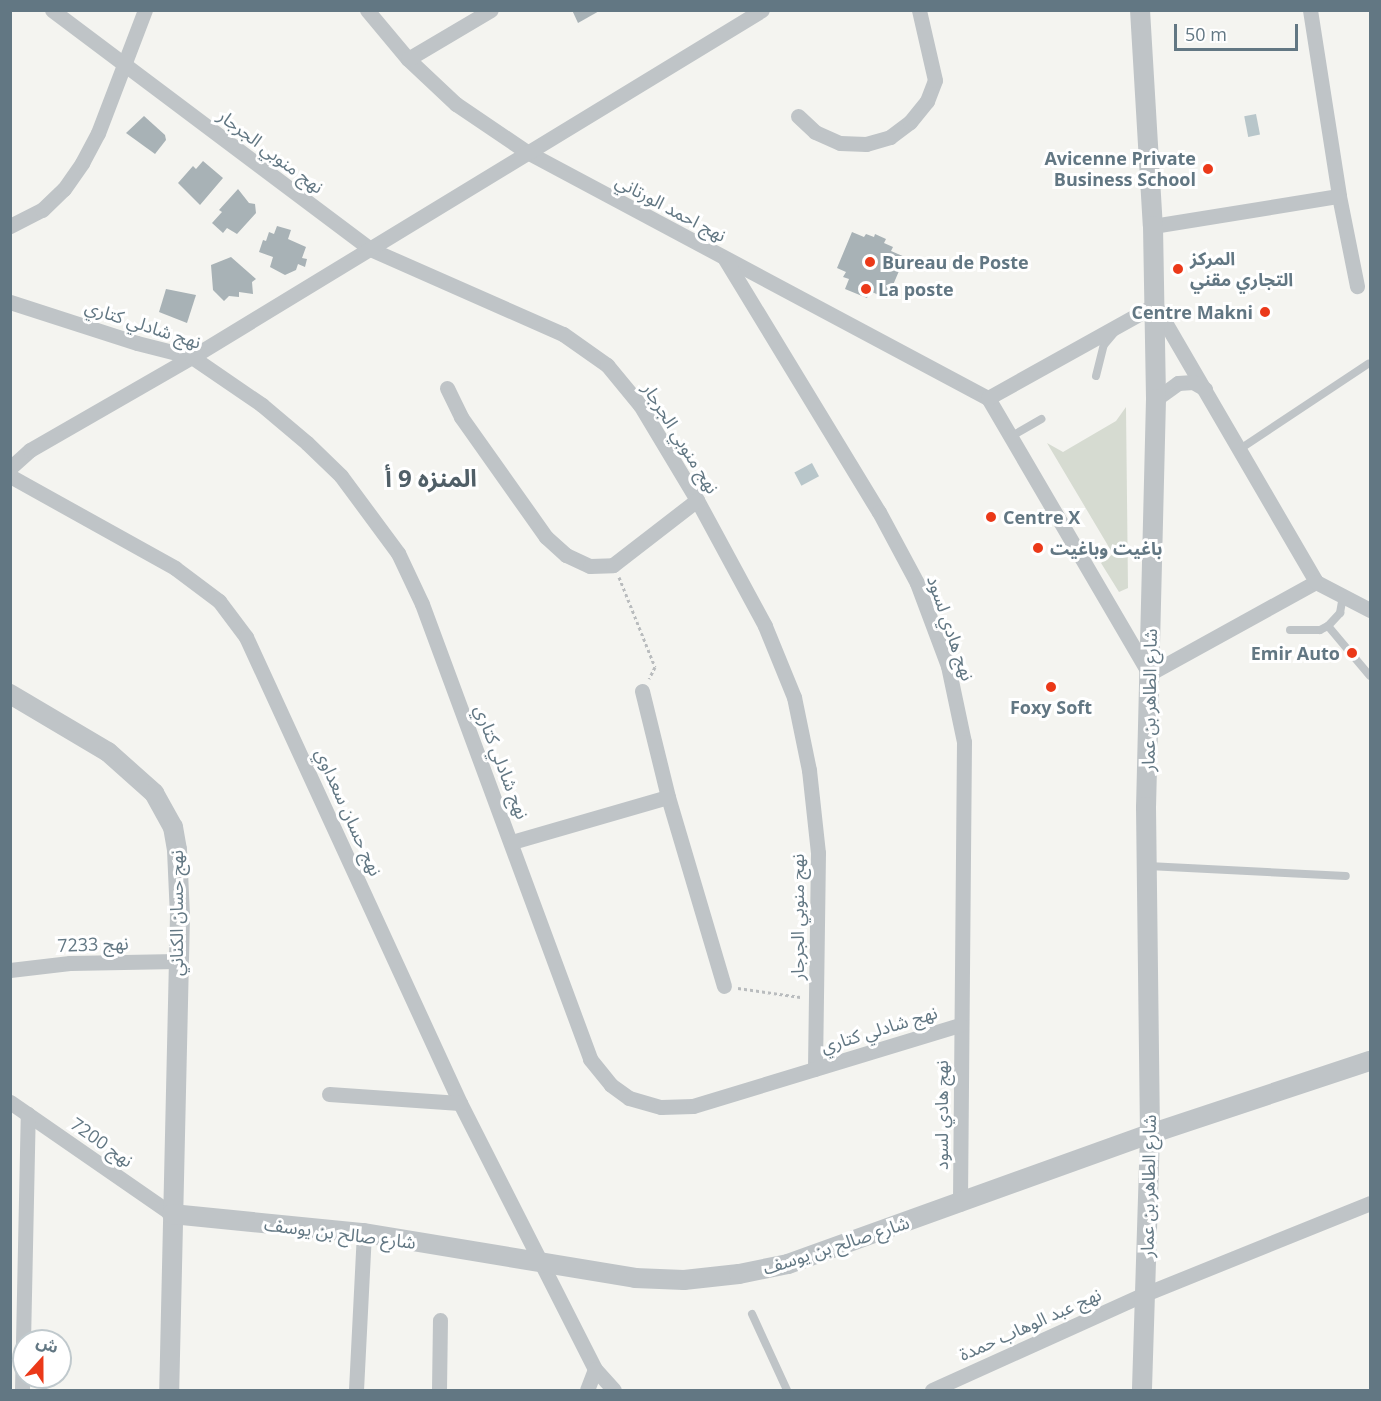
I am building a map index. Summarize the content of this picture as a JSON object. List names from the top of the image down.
{
  "streets": {
    "street": [
      "نهج منوبي الجرجار",
      "نهج احمد الورتاني",
      "نهج شادلي كتاري",
      "نهج هادي لسود",
      "شارع الطاهر بن عمار",
      "نهج حسان سعداوي",
      "نهج حسان الكناني",
      "نهج 7233",
      "نهج 7200",
      "شارع صالح بن يوسف",
      "نهج عبد الوهاب حمدة"
    ]
  },
  "crossings": [
    ["نهج منوبي الجرجار", "نهج شادلي كتاري"],
    ["نهج احمد الورتاني", "نهج هادي لسود"],
    ["نهج شادلي كتاري", "نهج هادي لسود"],
    ["نهج هادي لسود", "شارع صالح بن يوسف"],
    ["شارع الطاهر بن عمار", "شارع صالح بن يوسف"],
    ["شارع الطاهر بن عمار", "نهج عبد الوهاب حمدة"],
    ["نهج حسان سعداوي", "شارع صالح بن يوسف"],
    ["نهج حسان الكناني", "نهج 7233"],
    ["نهج حسان الكناني", "نهج 7200"],
    ["نهج حسان الكناني", "شارع صالح بن يوسف"],
    ["نهج 7200", "شارع صالح بن يوسف"]
  ],
  "districts": ["المنزه 9 أ"],
  "places": [
    "Avicenne Private Business School",
    "Bureau de Poste",
    "المركز التجاري مقني",
    "La poste",
    "Centre Makni",
    "Centre X",
    "باغيت وباغيت",
    "Emir Auto",
    "Foxy Soft"
  ],
  "scale_bar": "50 m",
  "north": "top"
}
